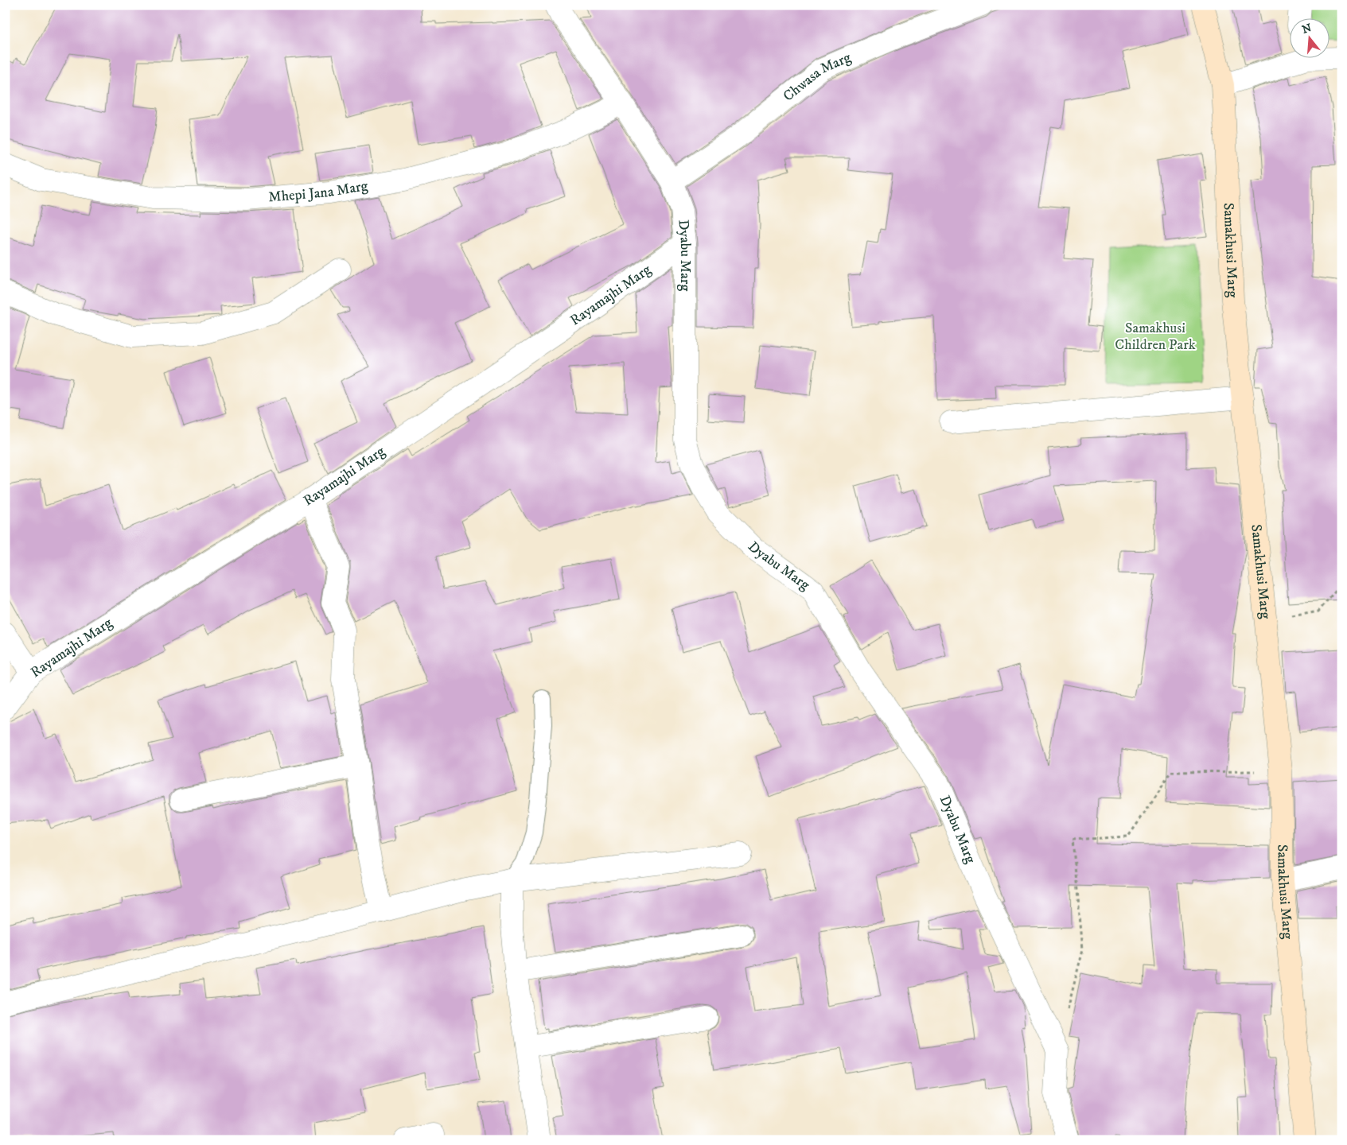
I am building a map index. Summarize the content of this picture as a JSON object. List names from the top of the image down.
{
  "streets": {
    "main road": ["Samakhusi Marg"],
    "street": [
      "Chwasa Marg",
      "Mhepi Jana Marg",
      "Dyabu Marg",
      "Rayamajhi Marg"
    ]
  },
  "crossings": [
    ["Chwasa Marg", "Dyabu Marg"],
    ["Mhepi Jana Marg", "Dyabu Marg"],
    ["Dyabu Marg", "Rayamajhi Marg"]
  ],
  "parks": ["Samakhusi Children Park"],
  "north": "top"
}
